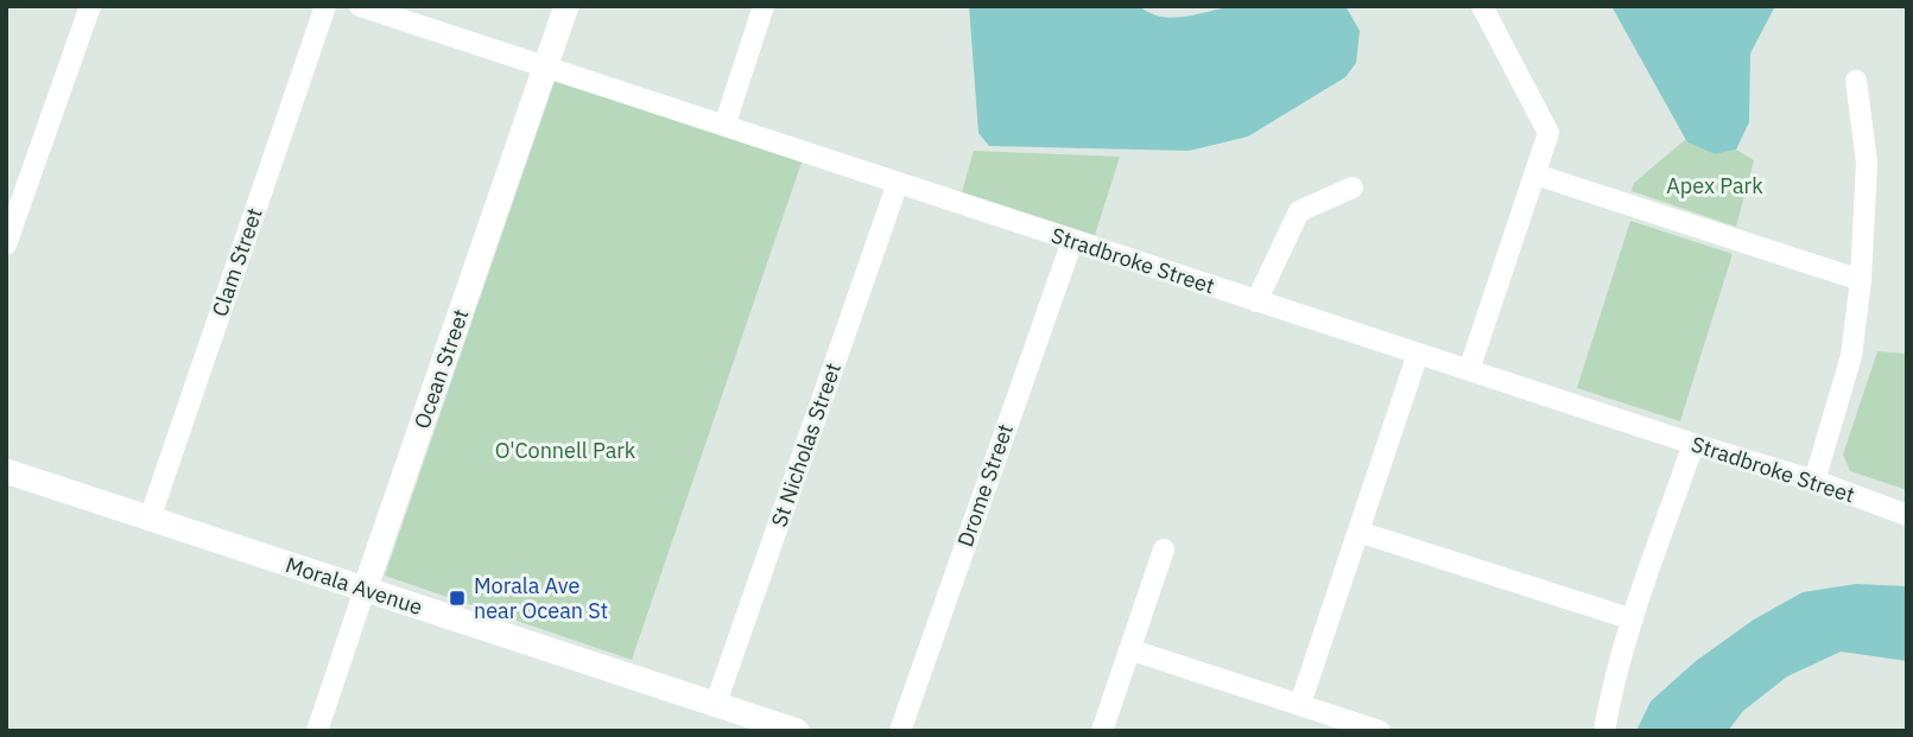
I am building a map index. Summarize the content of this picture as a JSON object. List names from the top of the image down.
{
  "streets": {
    "main road": ["Ocean Street", "Morala Avenue"],
    "street": [
      "Stradbroke Street",
      "Clam Street",
      "St Nicholas Street",
      "Drome Street"
    ]
  },
  "crossings": [
    ["Stradbroke Street", "Ocean Street"],
    ["Stradbroke Street", "St Nicholas Street"],
    ["Stradbroke Street", "Drome Street"],
    ["Clam Street", "Morala Avenue"],
    ["Ocean Street", "Morala Avenue"],
    ["St Nicholas Street", "Morala Avenue"]
  ],
  "parks": ["Apex Park", "O'Connell Park"],
  "places": {
    "transit": ["Morala Ave near Ocean St"]
  }
}
